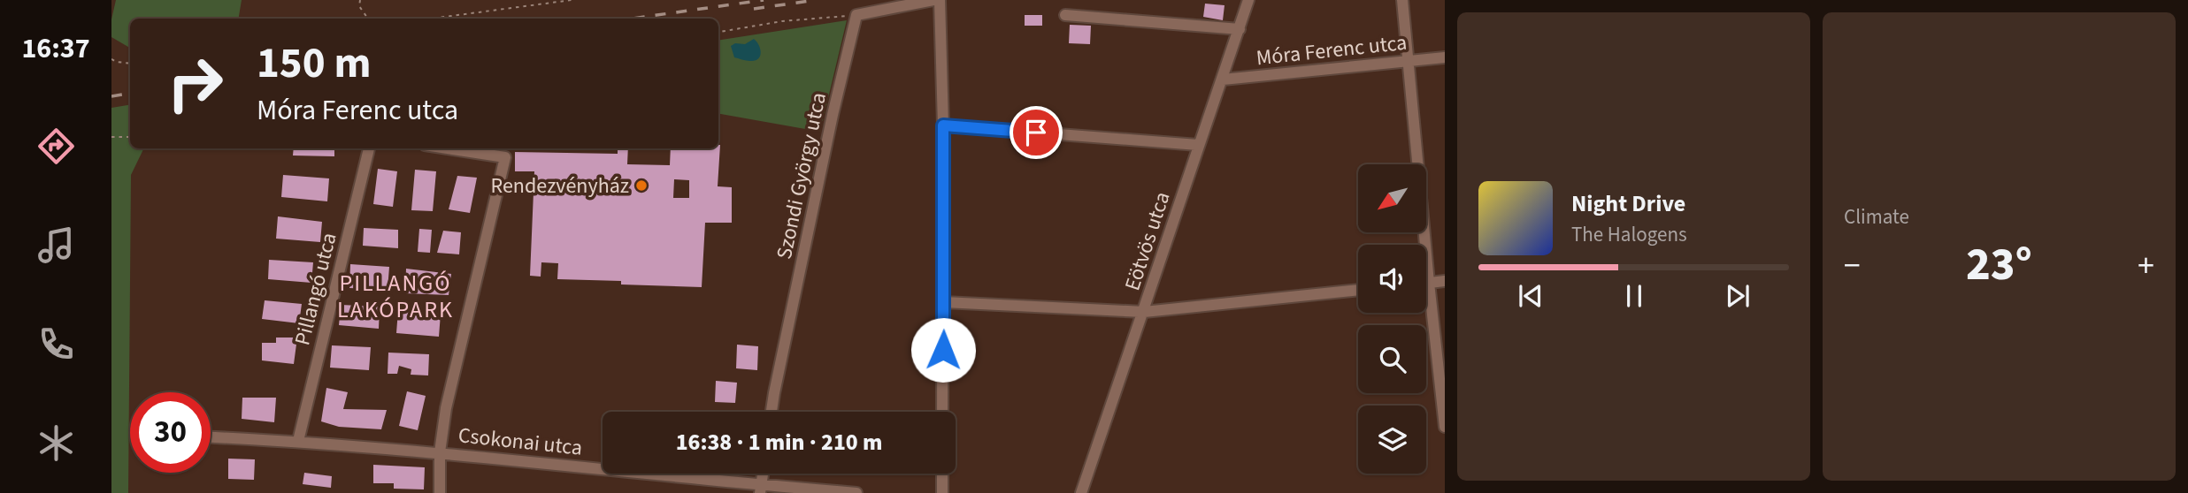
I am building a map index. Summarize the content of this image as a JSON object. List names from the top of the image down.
{
  "streets": {
    "street": [
      "Móra Ferenc utca",
      "Szondi György utca",
      "Eötvös utca",
      "Pillangó utca",
      "Csokonai utca"
    ]
  },
  "crossings": [
    ["Móra Ferenc utca", "Eötvös utca"],
    ["Pillangó utca", "Csokonai utca"]
  ],
  "districts": ["PILLANGÓ LAKÓPARK"],
  "places": ["Rendezvényház"],
  "north": "bottom left",
  "page": {
    "tabs": "16:37",
    "tile": "Climate",
    "turn": ["150 m", "Móra Ferenc utca"],
    "song": ["Night Drive", "The Halogens"],
    "heat": ["−", "23°", "+"],
    "limit": "30",
    "trip": "16:38 · 1 min · 210 m"
  }
}
